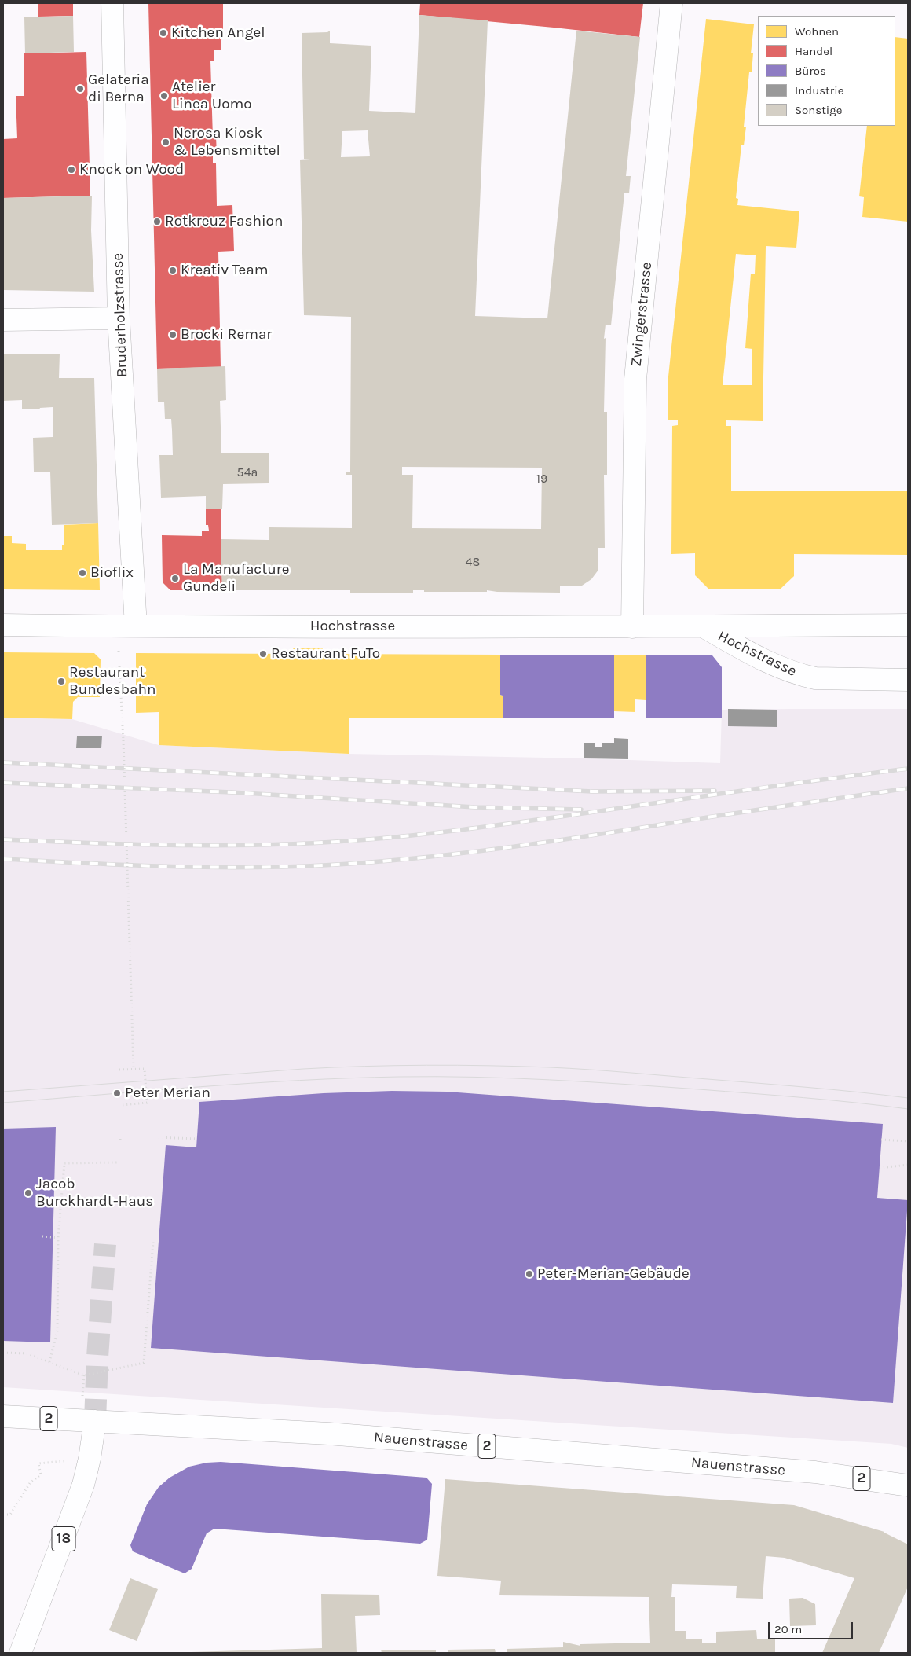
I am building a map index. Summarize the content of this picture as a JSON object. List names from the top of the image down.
{
  "streets": {
    "street": [
      "Zwingerstrasse",
      "Bruderholzstrasse",
      "Hochstrasse",
      "2",
      "Nauenstrasse",
      "18"
    ]
  },
  "crossings": [
    ["Zwingerstrasse", "Hochstrasse"],
    ["Bruderholzstrasse", "Hochstrasse"],
    ["Nauenstrasse", "18"]
  ],
  "places": [
    "Kitchen Angel",
    "Gelateria di Berna",
    "Atelier Linea Uomo",
    "Nerosa Kiosk & Lebensmittel",
    "Knock on Wood",
    "Rotkreuz Fashion",
    "Kreativ Team",
    "Brocki Remar",
    "Bioflix",
    "La Manufacture Gundeli",
    "Restaurant FuTo",
    "Restaurant Bundesbahn",
    "Peter Merian",
    "Jacob Burckhardt-Haus",
    "Peter-Merian-Gebäude"
  ],
  "house_numbers": ["54a", "19", "48"],
  "legend": [
    "Wohnen",
    "Handel",
    "Büros",
    "Industrie",
    "Sonstige"
  ],
  "scale_bar": "20 m"
}
